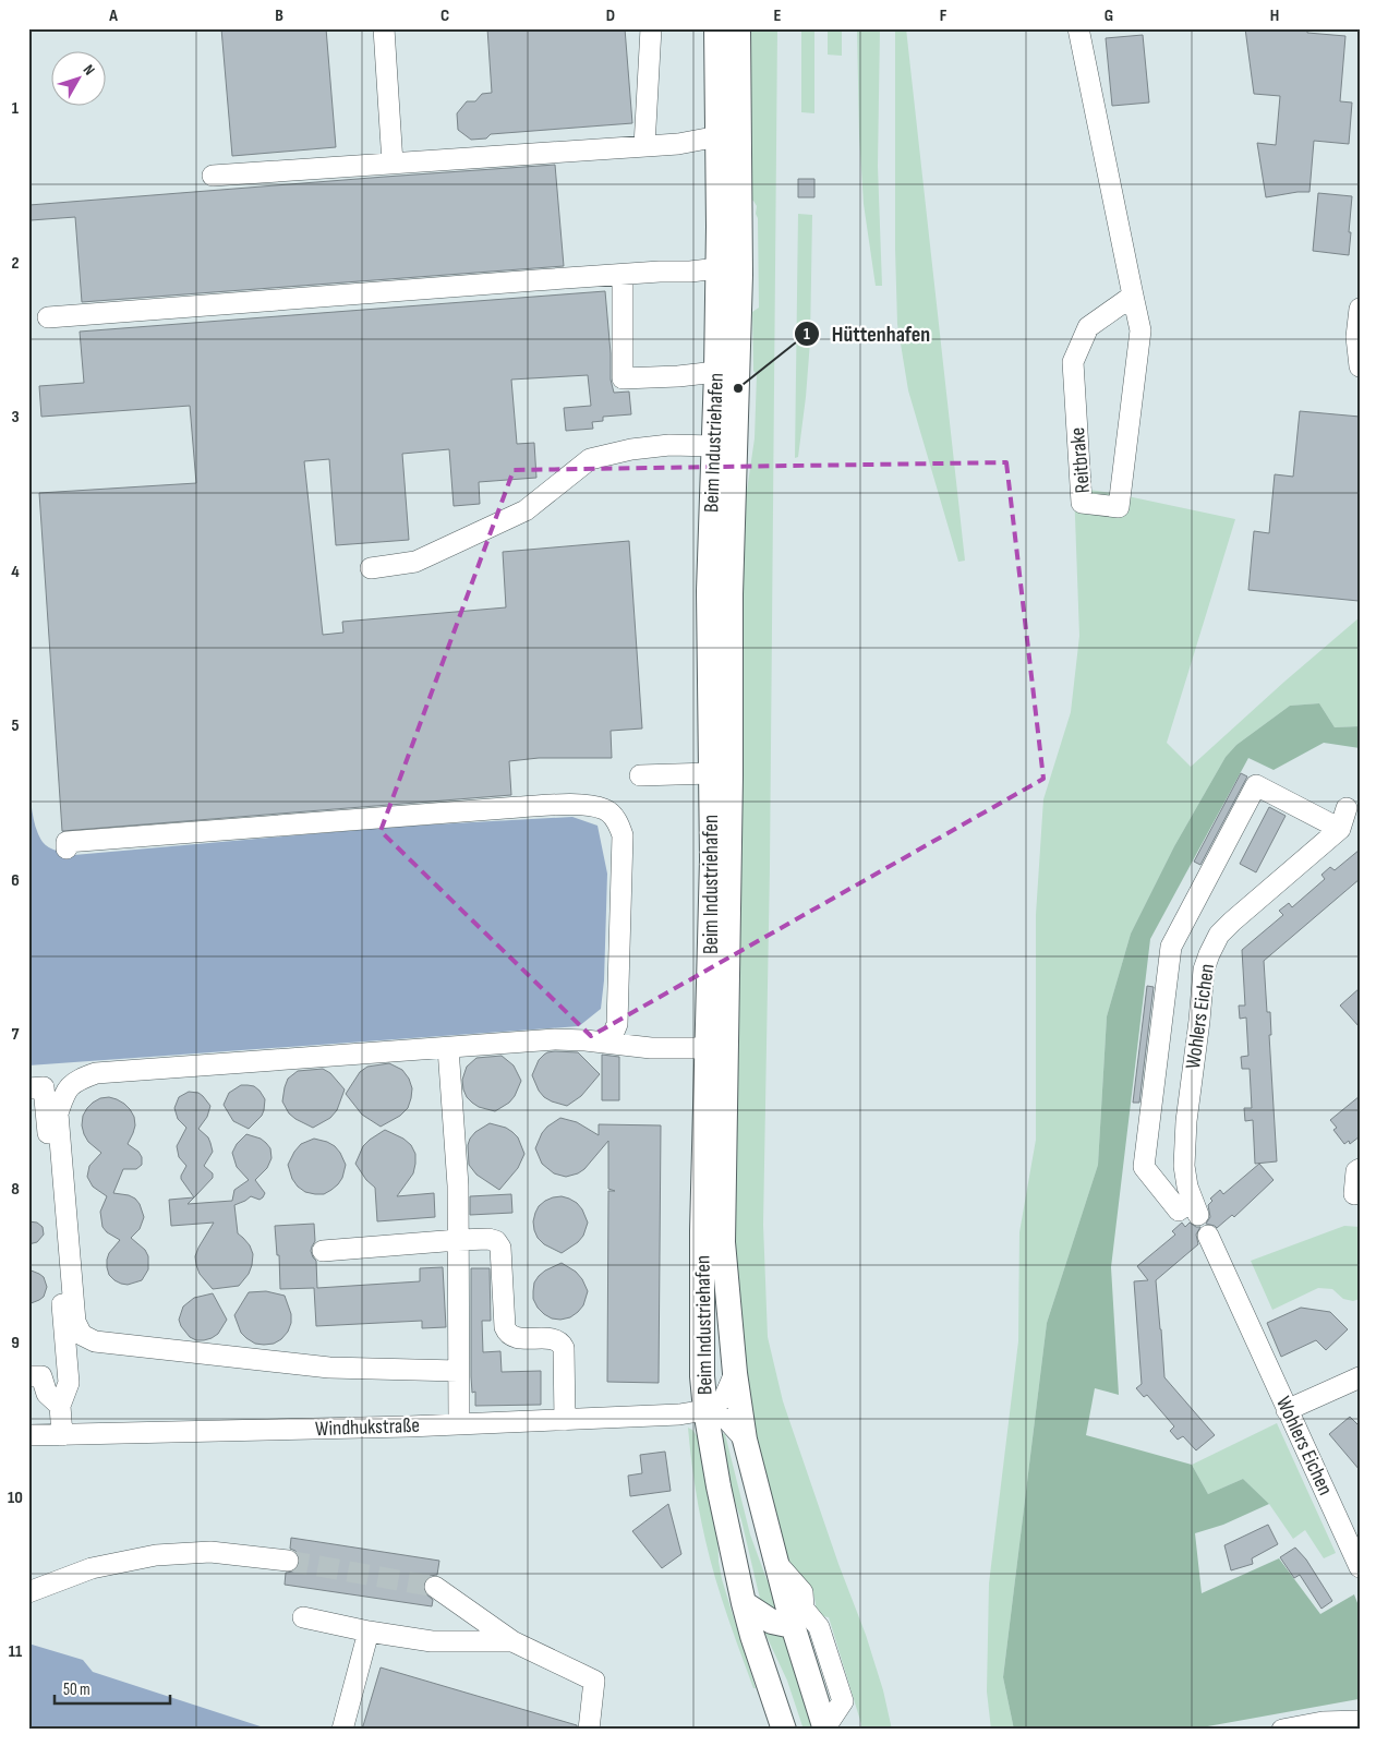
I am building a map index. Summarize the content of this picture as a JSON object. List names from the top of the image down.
{
  "streets": {
    "main road": ["Beim Industriehafen"],
    "street": ["Reitbrake", "Wohlers Eichen", "Windhukstraße"]
  },
  "crossings": [
    ["Beim Industriehafen", "Windhukstraße"]
  ],
  "places": ["Hüttenhafen"],
  "scale_bar": "50 m",
  "north": "top right",
  "grid": {
    "columns": [
      "A",
      "B",
      "C",
      "D",
      "E",
      "F",
      "G",
      "H"
    ],
    "rows": [
      "1",
      "2",
      "3",
      "4",
      "5",
      "6",
      "7",
      "8",
      "9",
      "10",
      "11"
    ]
  }
}
